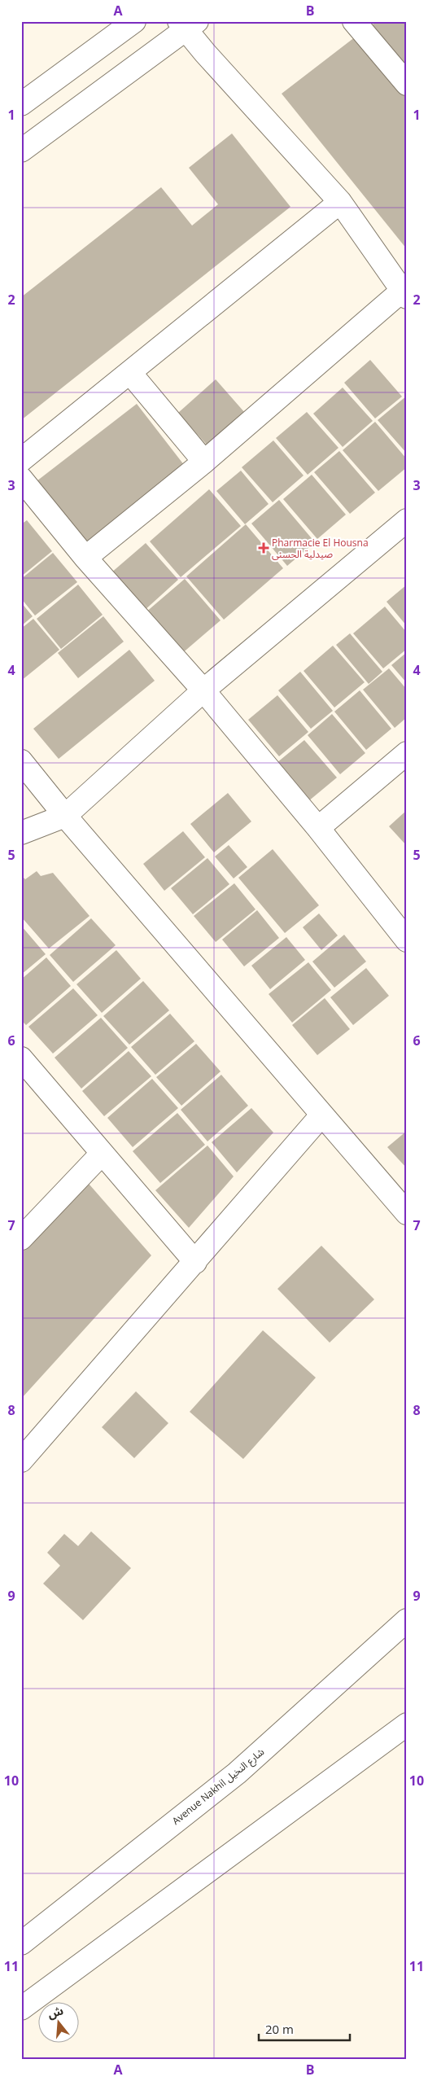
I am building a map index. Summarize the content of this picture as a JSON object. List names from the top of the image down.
{
  "streets": {
    "street": ["Avenue Nakhil شارع النخيل"]
  },
  "places": {
    "health": ["Pharmacie El Housna صيدلية الحسنى"]
  },
  "scale_bar": "20 m",
  "north": "top",
  "grid": {
    "columns": ["A", "B"],
    "rows": [
      "1",
      "2",
      "3",
      "4",
      "5",
      "6",
      "7",
      "8",
      "9",
      "10",
      "11"
    ]
  }
}
